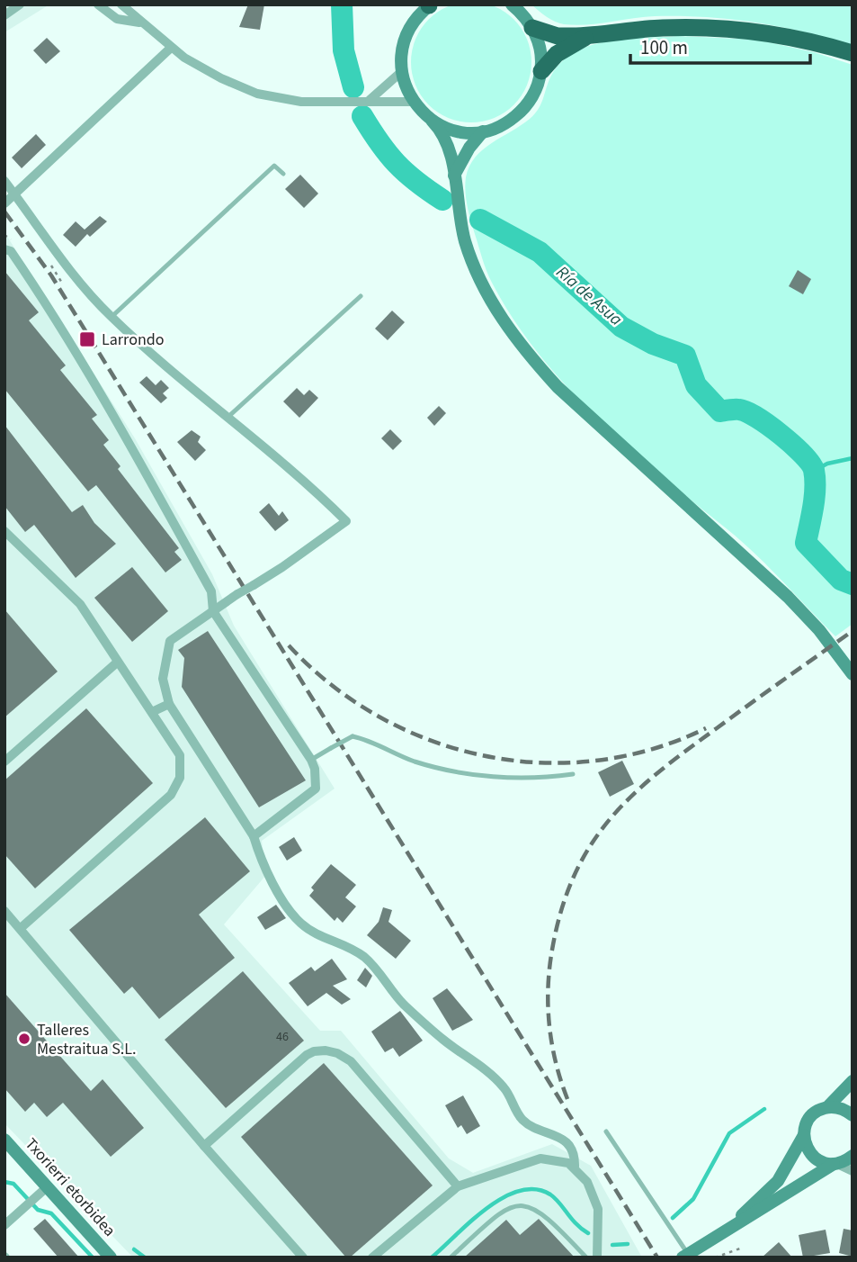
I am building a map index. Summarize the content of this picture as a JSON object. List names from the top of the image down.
{
  "streets": {
    "street": ["Txorierri etorbidea"]
  },
  "water": ["Ría de Asua"],
  "places": {
    "transit": ["Larrondo"],
    "other": ["Talleres Mestraitua S.L."]
  },
  "house_numbers": ["46"],
  "scale_bar": "100 m"
}
